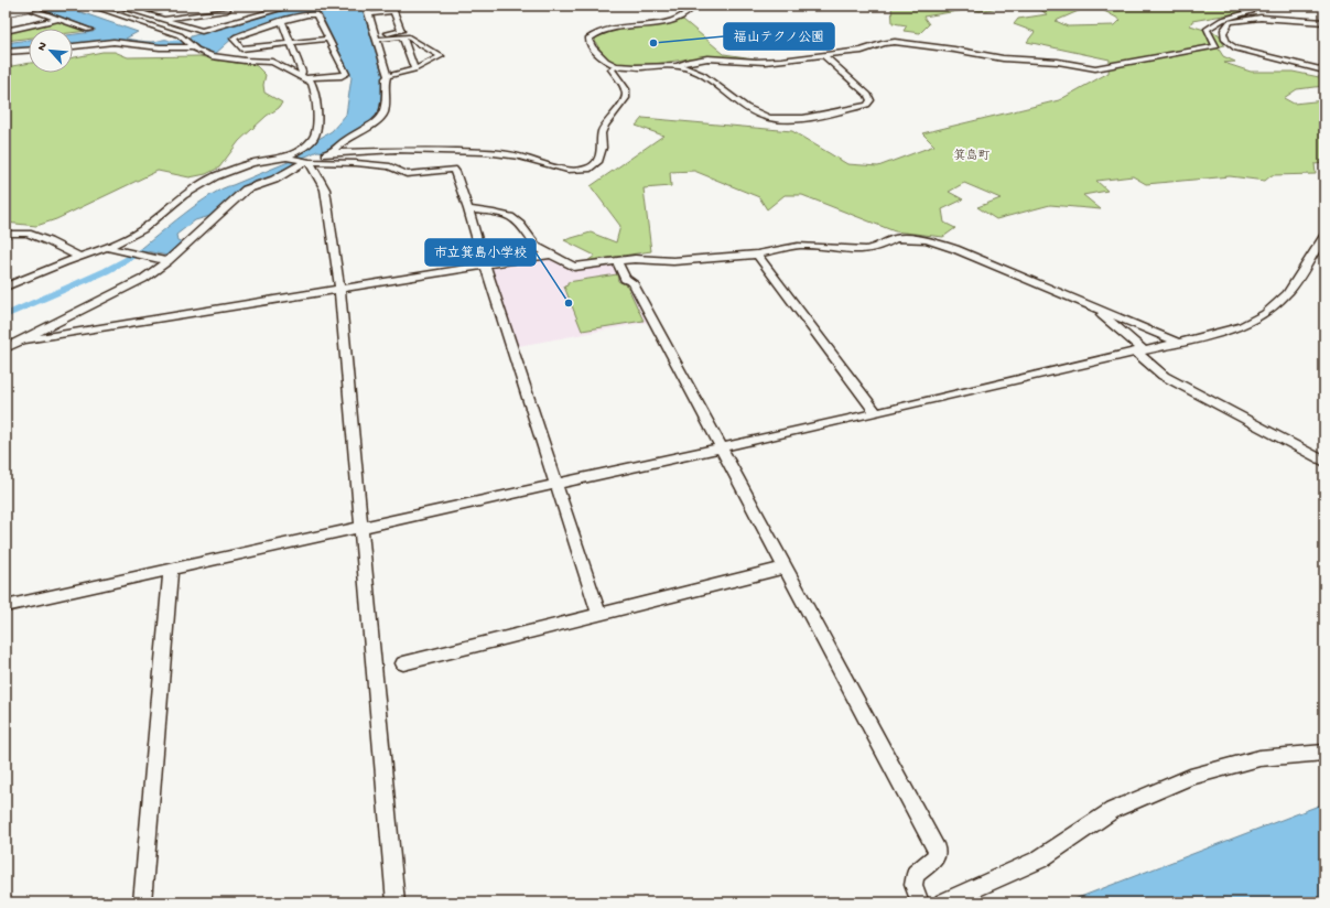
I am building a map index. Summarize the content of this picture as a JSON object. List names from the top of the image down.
{
  "districts": ["箕島町"],
  "places": ["福山テクノ公園", "市立箕島小学校"],
  "north": "top left"
}
